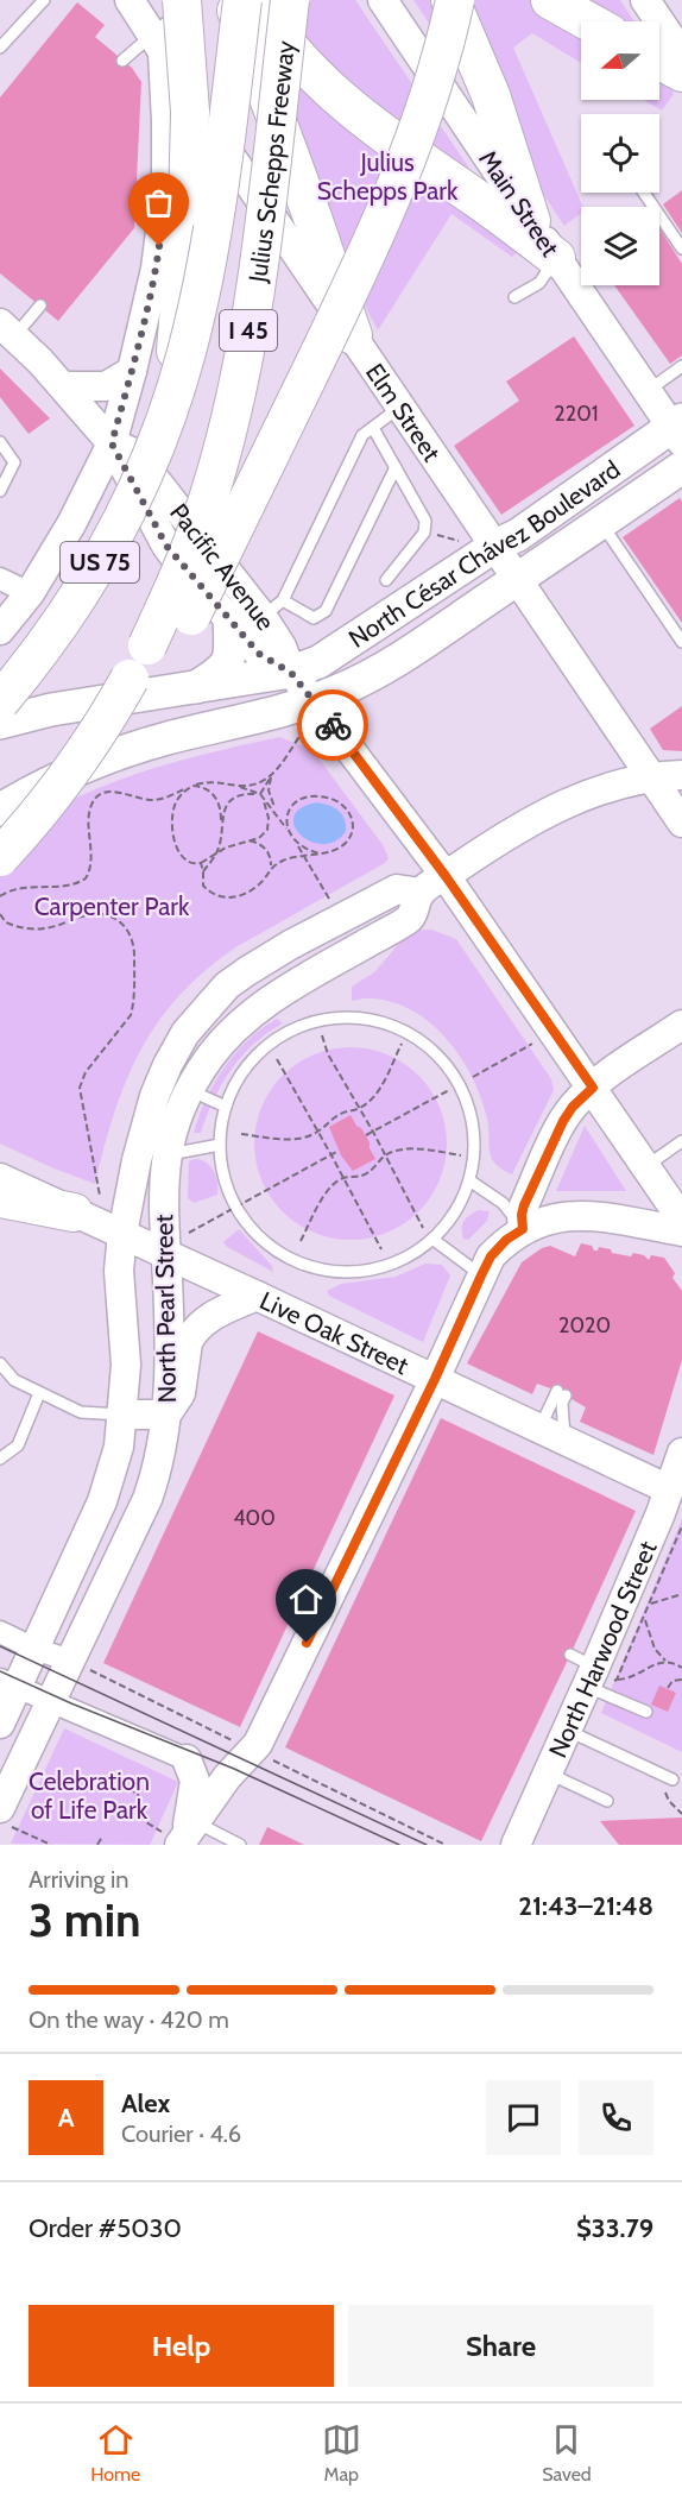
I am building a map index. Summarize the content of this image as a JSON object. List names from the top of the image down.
{
  "streets": {
    "highway": ["Julius Schepps Freeway", "I 45", "US 75"],
    "main road": [
      "Main Street",
      "Elm Street",
      "North César Chávez Boulevard",
      "Pacific Avenue",
      "North Pearl Street",
      "Live Oak Street",
      "North Harwood Street"
    ]
  },
  "crossings": [
    ["Main Street", "North César Chávez Boulevard"],
    ["Elm Street", "North César Chávez Boulevard"],
    ["Elm Street", "North Pearl Street"],
    ["North César Chávez Boulevard", "Pacific Avenue"],
    ["Pacific Avenue", "North Pearl Street"],
    ["North Pearl Street", "Live Oak Street"],
    ["Live Oak Street", "North Harwood Street"]
  ],
  "parks": ["Julius Schepps Park", "Carpenter Park", "Celebration of Life Park"],
  "house_numbers": ["2201", "2020", "400"],
  "north": "left",
  "page": {
    "heading": ["3 min", "Arriving in", "21:43–21:48"],
    "panel": [
      "Alex",
      "Courier · 4.6",
      "Order #5030",
      "$33.79"
    ],
    "bar": "On the way · 420 m",
    "round": "A",
    "buttons": ["Help", "Share"],
    "tabs": ["Home", "Map", "Saved"]
  }
}
